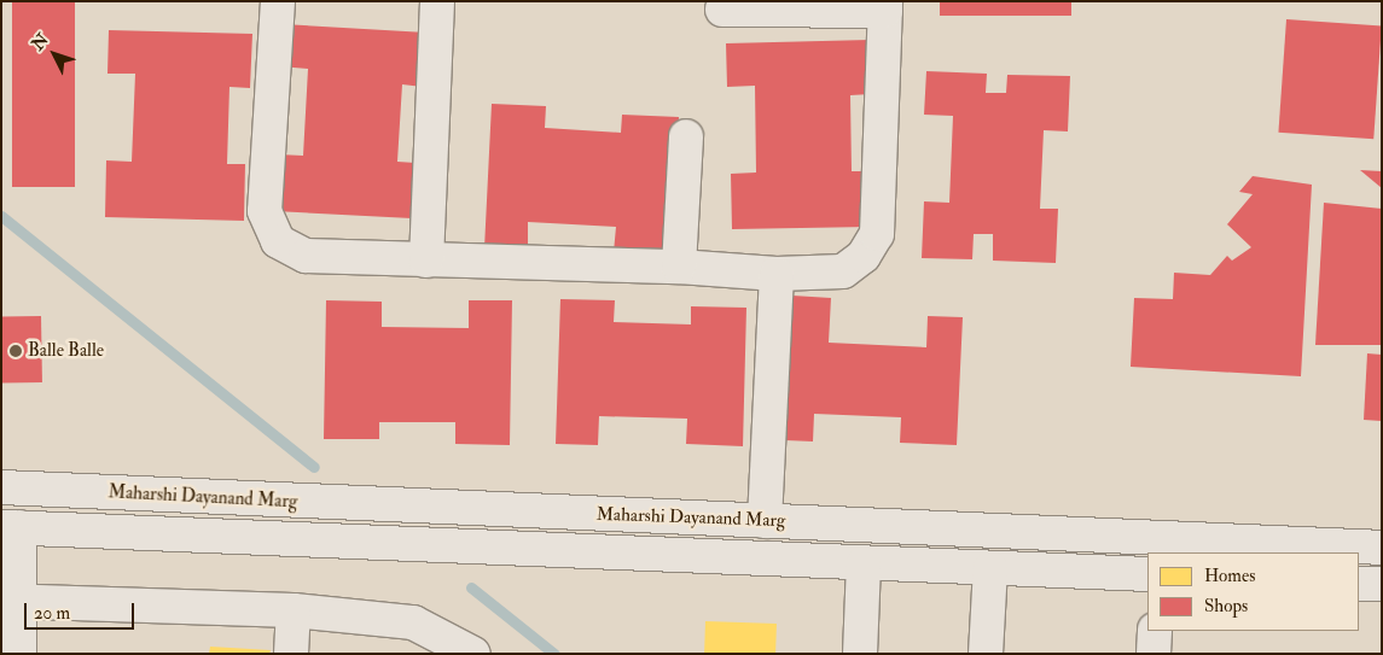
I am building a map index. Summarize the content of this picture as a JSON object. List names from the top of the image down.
{
  "streets": {
    "street": ["Maharshi Dayanand Marg"]
  },
  "places": ["Balle Balle"],
  "legend": ["Homes", "Shops"],
  "scale_bar": "20 m",
  "north": "top left"
}
